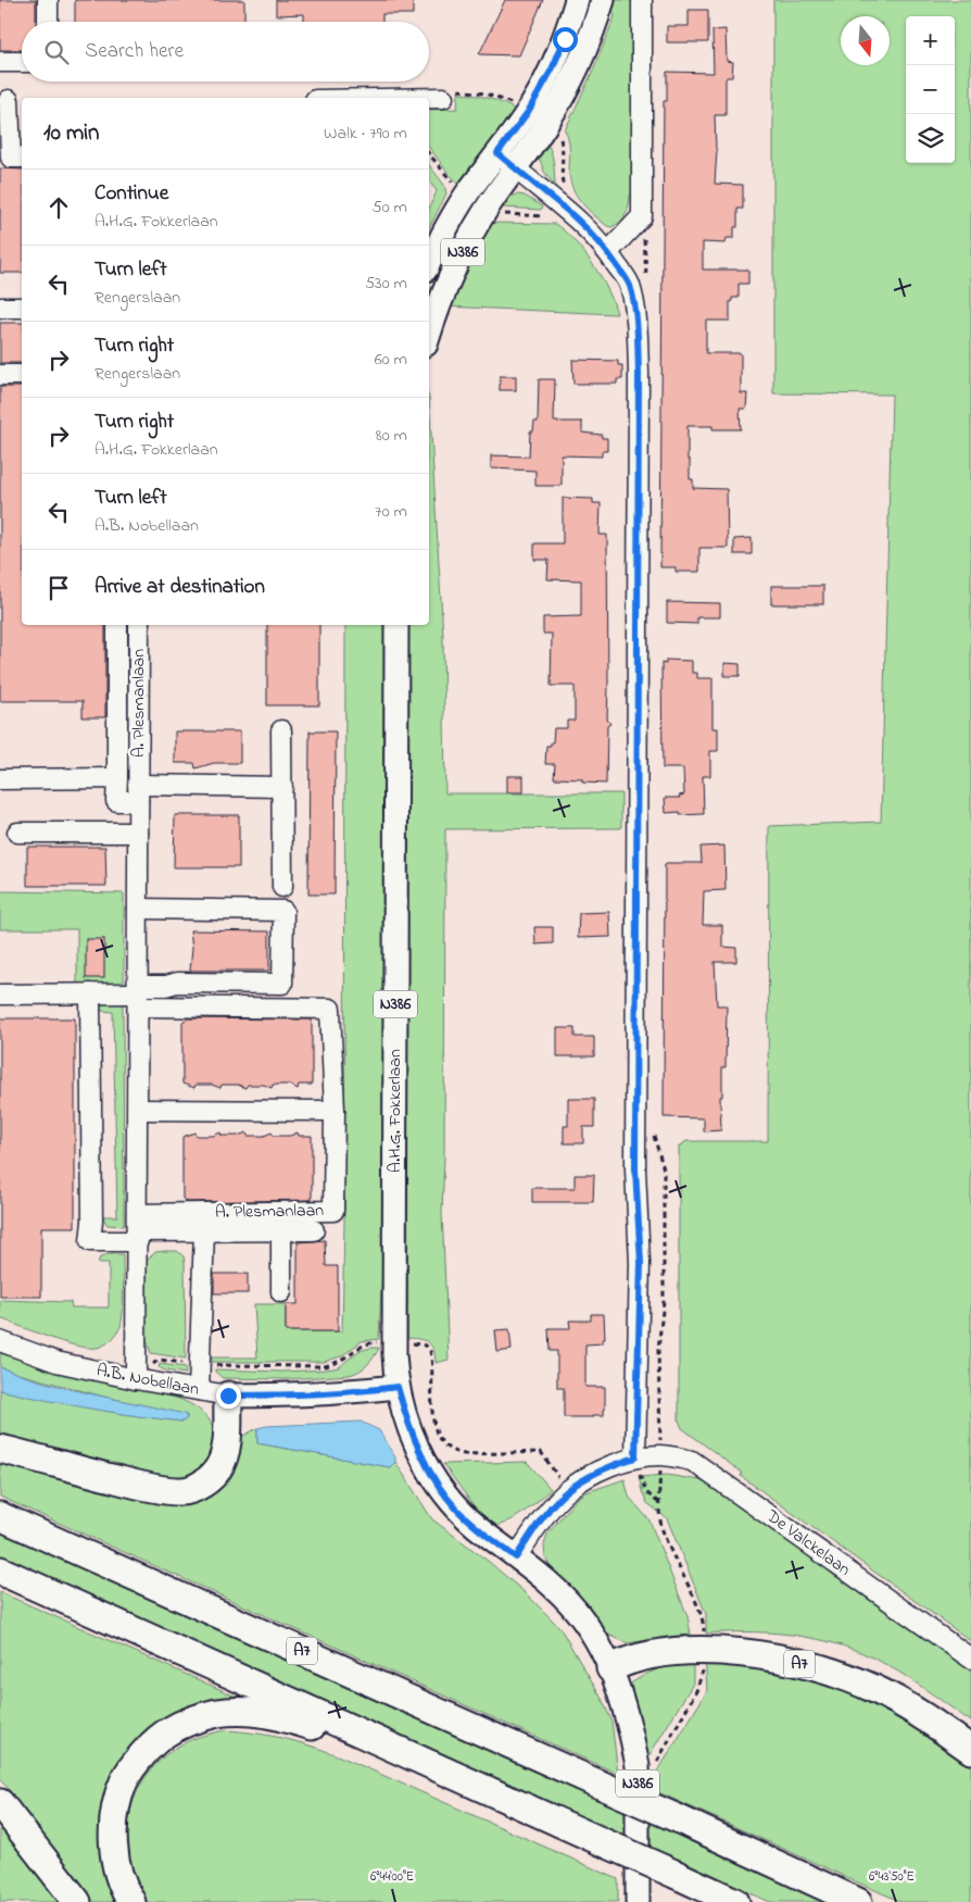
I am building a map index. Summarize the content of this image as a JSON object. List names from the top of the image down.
{
  "streets": {
    "highway": ["A7"],
    "main road": ["N386", "A.H.G. Fokkerlaan", "A.B. Nobellaan"],
    "street": ["A. Plesmanlaan", "De Valckelaan"]
  },
  "crossings": [
    ["N386", "A.H.G. Fokkerlaan"],
    ["N386", "De Valckelaan"],
    ["N386", "A7"],
    ["A. Plesmanlaan", "A.B. Nobellaan"],
    ["A.H.G. Fokkerlaan", "A.B. Nobellaan"],
    ["A.H.G. Fokkerlaan", "De Valckelaan"]
  ],
  "north": "bottom",
  "page": {
    "map_buttons": ["+", "−"],
    "search": "Search here",
    "heading": ["10 min", "Walk · 790 m"],
    "list": [
      ["Continue", "A.H.G. Fokkerlaan", "50 m"],
      ["Turn left", "Rengerslaan", "530 m"],
      ["Turn right", "Rengerslaan", "60 m"],
      ["Turn right", "A.H.G. Fokkerlaan", "80 m"],
      ["Turn left", "A.B. Nobellaan", "70 m"],
      "Arrive at destination"
    ]
  },
  "coordinates": ["6°44'00\"E", "6°43'50\"E"]
}
